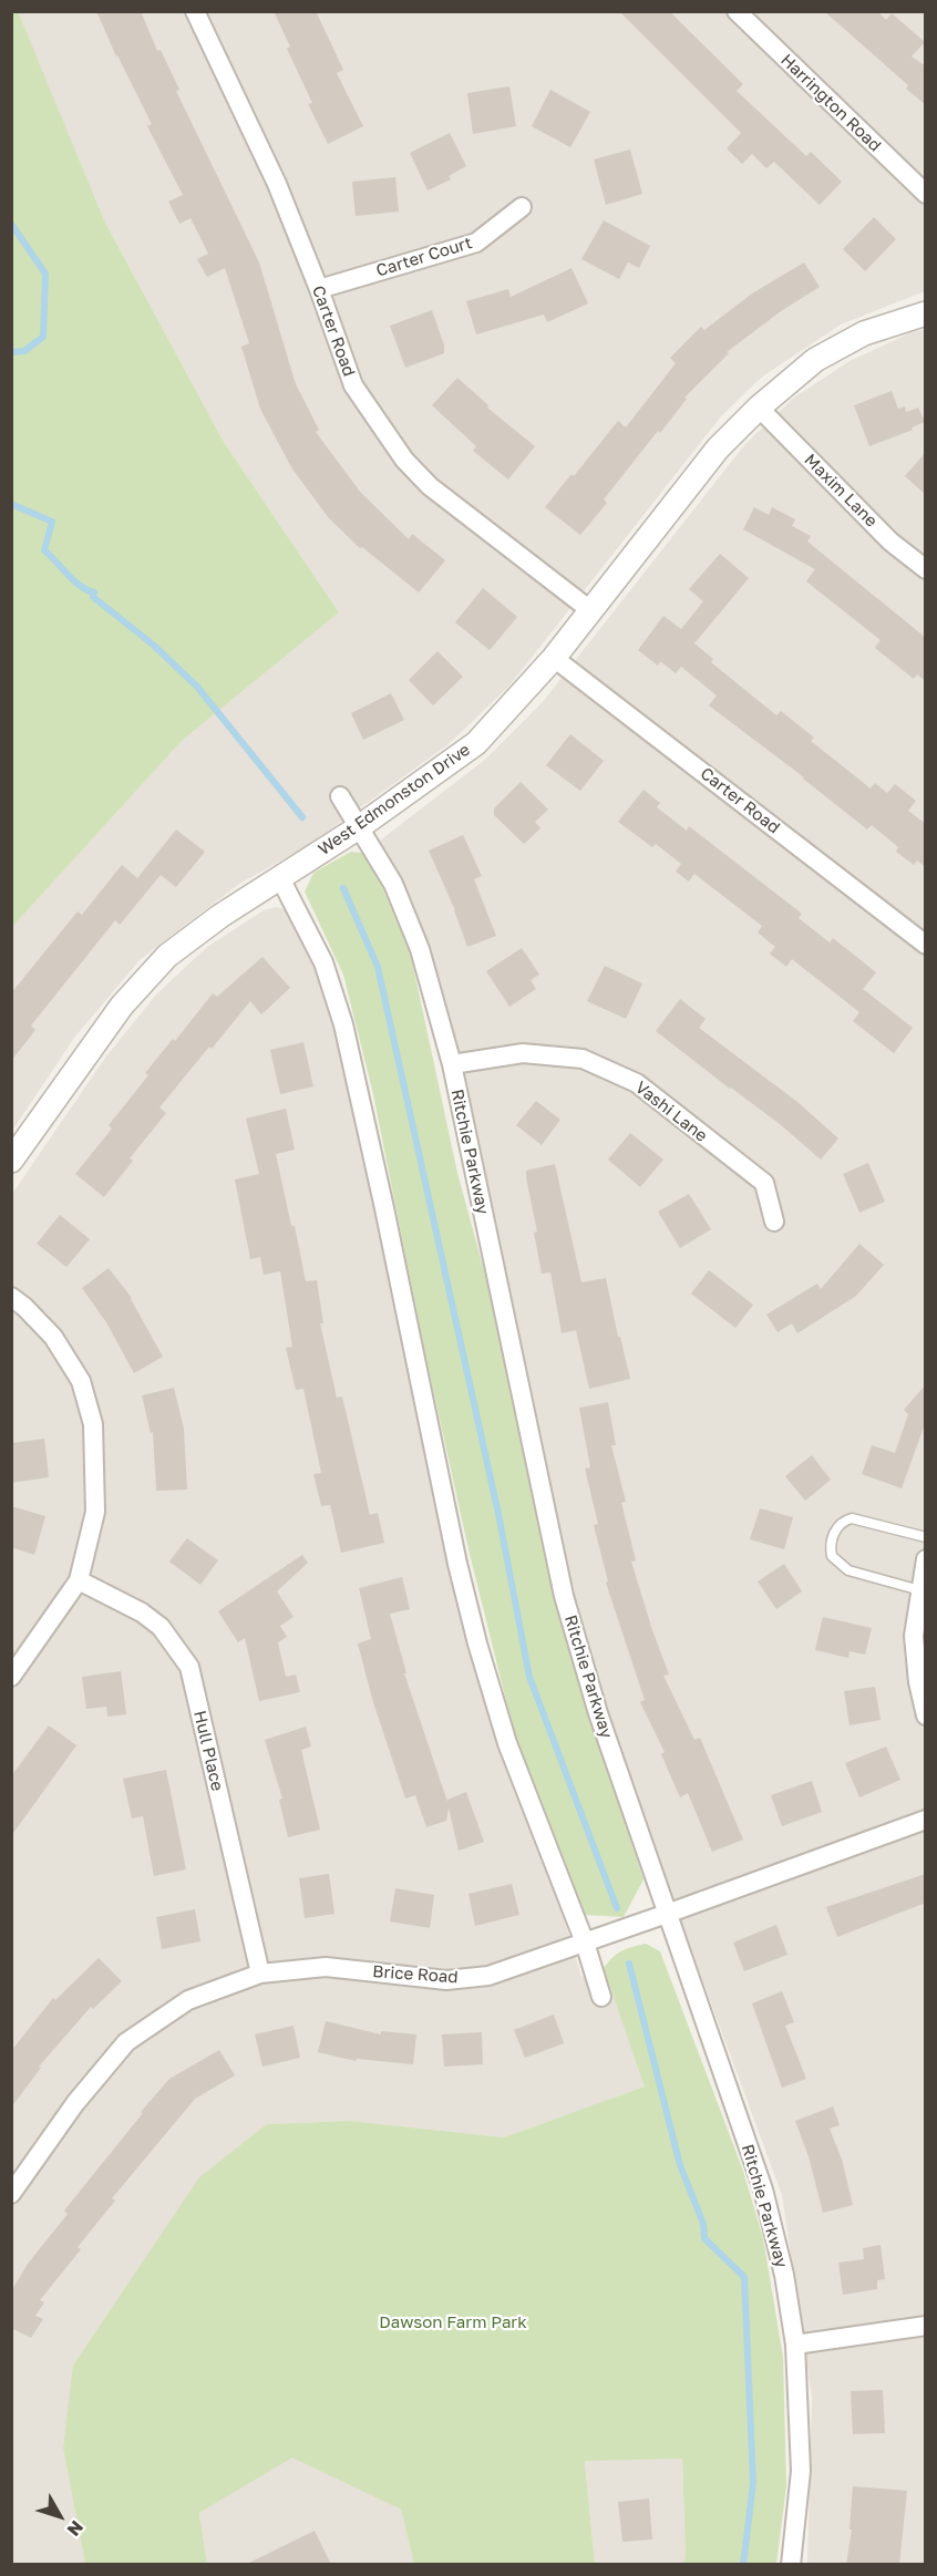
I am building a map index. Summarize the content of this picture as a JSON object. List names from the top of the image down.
{
  "streets": {
    "street": [
      "Harrington Road",
      "Carter Court",
      "Carter Road",
      "Maxim Lane",
      "West Edmonston Drive",
      "Vashi Lane",
      "Ritchie Parkway",
      "Hull Place",
      "Brice Road"
    ]
  },
  "crossings": [
    ["Carter Court", "Carter Road"],
    ["Carter Road", "West Edmonston Drive"],
    ["Maxim Lane", "West Edmonston Drive"],
    ["West Edmonston Drive", "Ritchie Parkway"],
    ["Vashi Lane", "Ritchie Parkway"],
    ["Ritchie Parkway", "Brice Road"],
    ["Hull Place", "Brice Road"]
  ],
  "parks": ["Dawson Farm Park"],
  "north": "bottom right"
}
